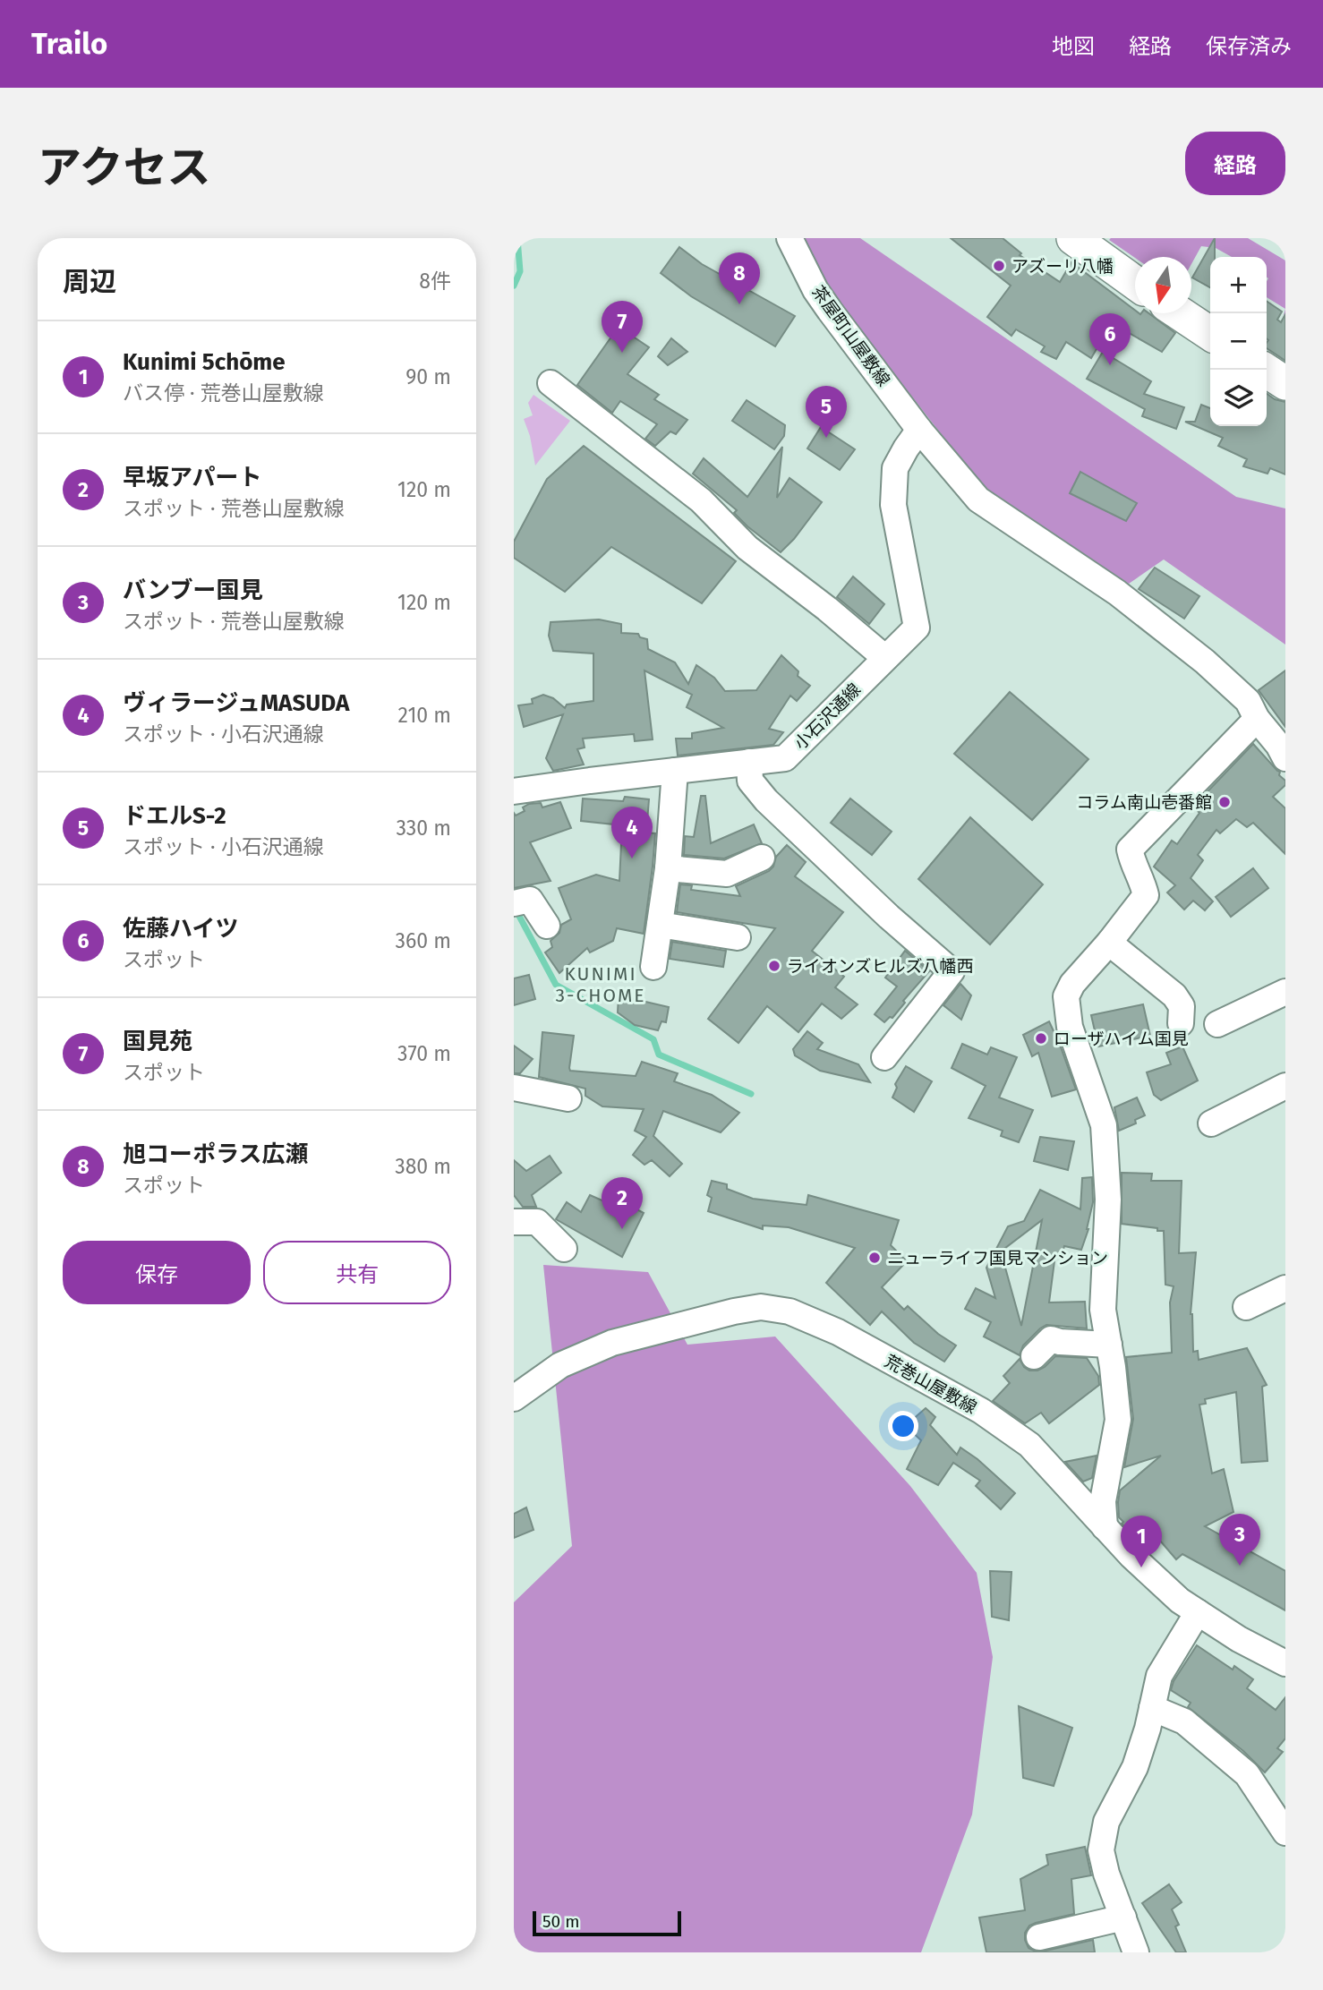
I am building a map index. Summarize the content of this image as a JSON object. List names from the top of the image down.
{
  "streets": {
    "street": ["茶屋町山屋敷線", "小石沢通線", "荒巻山屋敷線"]
  },
  "crossings": [
    ["茶屋町山屋敷線", "小石沢通線"]
  ],
  "districts": ["KUNIMI 3-CHOME"],
  "places": [
    "アズーリ八幡",
    "コラム南山壱番館",
    "ライオンズヒルズ八幡西",
    "ローザハイム国見",
    "ニューライフ国見マンション"
  ],
  "scale_bar": "50 m",
  "north": "bottom",
  "page": {
    "header": "Trailo",
    "nav": ["地図", "経路", "保存済み"],
    "title": "アクセス",
    "buttons": [
      "経路",
      ["保存", "共有"]
    ],
    "heading": ["周辺", "8件"],
    "pins": [
      "8",
      "7",
      "6",
      "5",
      "4",
      "2",
      "3",
      "1"
    ],
    "map_buttons": ["+", "−"],
    "list": [
      {
        "mark": "1",
        "name": "Kunimi 5chōme",
        "note": "バス停 · 荒巻山屋敷線",
        "value": "90 m"
      },
      {
        "mark": "2",
        "name": "早坂アパート",
        "note": "スポット · 荒巻山屋敷線",
        "value": "120 m"
      },
      {
        "mark": "3",
        "name": "バンブー国見",
        "note": "スポット · 荒巻山屋敷線",
        "value": "120 m"
      },
      {
        "mark": "4",
        "name": "ヴィラージュMASUDA",
        "note": "スポット · 小石沢通線",
        "value": "210 m"
      },
      {
        "mark": "5",
        "name": "ドエルS-2",
        "note": "スポット · 小石沢通線",
        "value": "330 m"
      },
      {
        "mark": "6",
        "name": "佐藤ハイツ",
        "note": "スポット",
        "value": "360 m"
      },
      {
        "mark": "7",
        "name": "国見苑",
        "note": "スポット",
        "value": "370 m"
      },
      {
        "mark": "8",
        "name": "旭コーポラス広瀬",
        "note": "スポット",
        "value": "380 m"
      }
    ],
    "scale": "50 m"
  }
}
